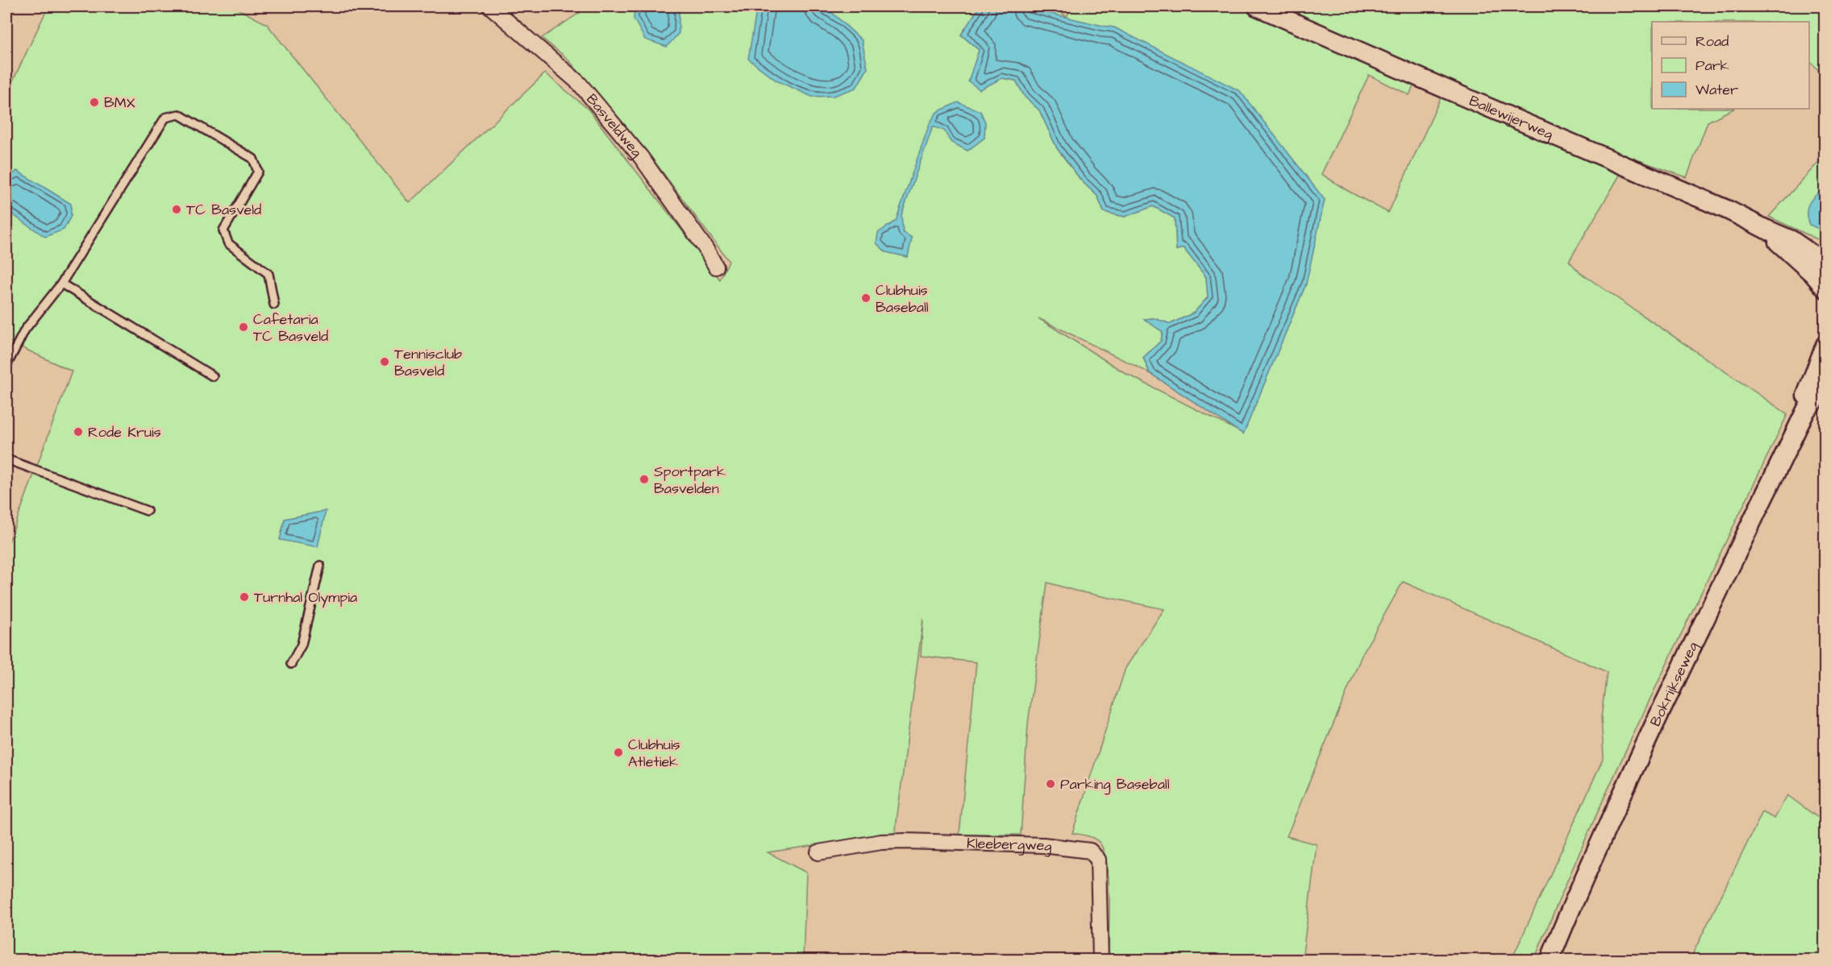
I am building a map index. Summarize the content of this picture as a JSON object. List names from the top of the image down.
{
  "streets": {
    "street": [
      "Ballewijerweg",
      "Basveldweg",
      "Bokrijkseweg",
      "Kleebergweg"
    ]
  },
  "places": [
    "BMX",
    "TC Basveld",
    "Clubhuis Baseball",
    "Cafetaria TC Basveld",
    "Tennisclub Basveld",
    "Rode Kruis",
    "Sportpark Basvelden",
    "Turnhal Olympia",
    "Clubhuis Atletiek",
    "Parking Baseball"
  ],
  "legend": ["Road", "Park", "Water"]
}
